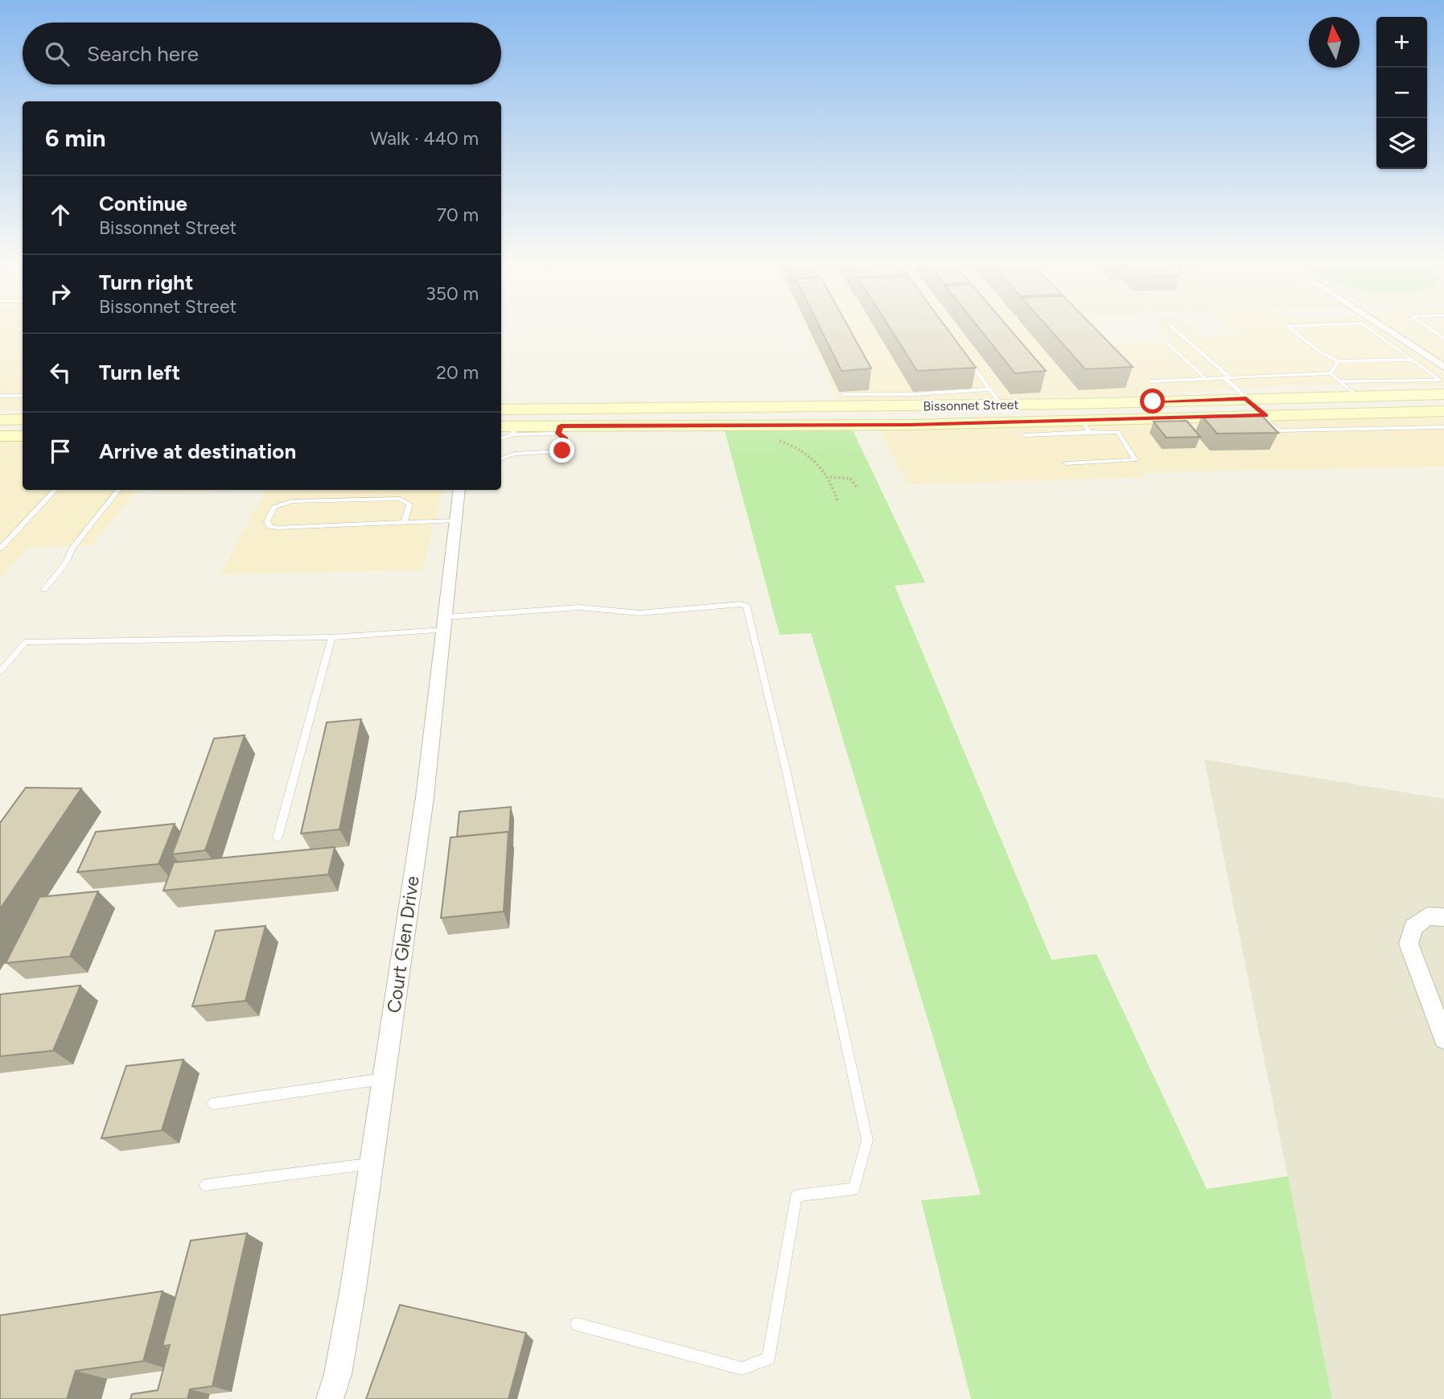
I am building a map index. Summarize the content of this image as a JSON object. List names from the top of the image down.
{
  "streets": {
    "main road": ["Bissonnet Street"],
    "street": ["Court Glen Drive"]
  },
  "north": "top",
  "page": {
    "map_buttons": ["+", "−"],
    "search": "Search here",
    "heading": ["6 min", "Walk · 440 m"],
    "list": [
      ["Continue", "Bissonnet Street", "70 m"],
      ["Turn right", "Bissonnet Street", "350 m"],
      ["Turn left", "20 m"],
      "Arrive at destination"
    ]
  }
}
